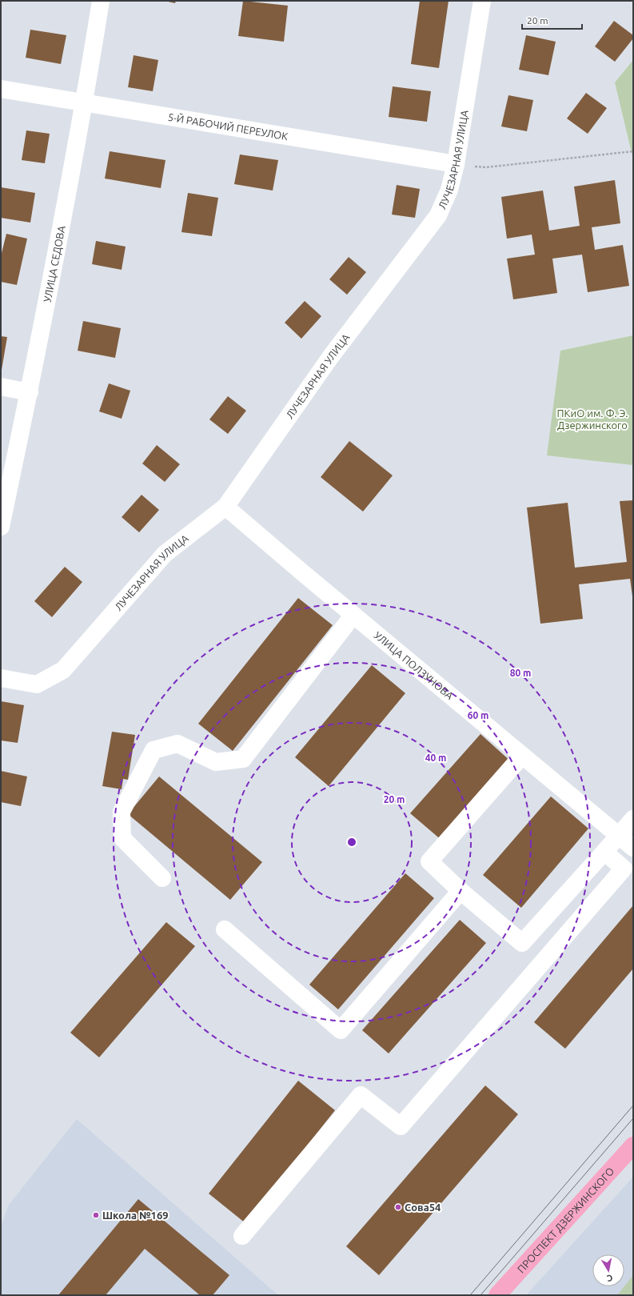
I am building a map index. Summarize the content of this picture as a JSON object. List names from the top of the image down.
{
  "streets": {
    "main road": ["ПРОСПЕКТ ДЗЕРЖИНСКОГО"],
    "street": [
      "5-Й РАБОЧИЙ ПЕРЕУЛОК",
      "ЛУЧЕЗАРНАЯ УЛИЦА",
      "УЛИЦА СЕДОВА",
      "УЛИЦА ПОЛЗУНОВА"
    ]
  },
  "crossings": [
    ["5-Й РАБОЧИЙ ПЕРЕУЛОК", "ЛУЧЕЗАРНАЯ УЛИЦА"],
    ["5-Й РАБОЧИЙ ПЕРЕУЛОК", "УЛИЦА СЕДОВА"],
    ["ЛУЧЕЗАРНАЯ УЛИЦА", "УЛИЦА ПОЛЗУНОВА"]
  ],
  "parks": ["ПКиО им. Ф. Э. Дзержинского"],
  "places": ["Сова54", "Школа №169"],
  "scale_bar": "20 m",
  "north": "bottom",
  "rings": [
    "80 m",
    "60 m",
    "40 m",
    "20 m"
  ]
}
